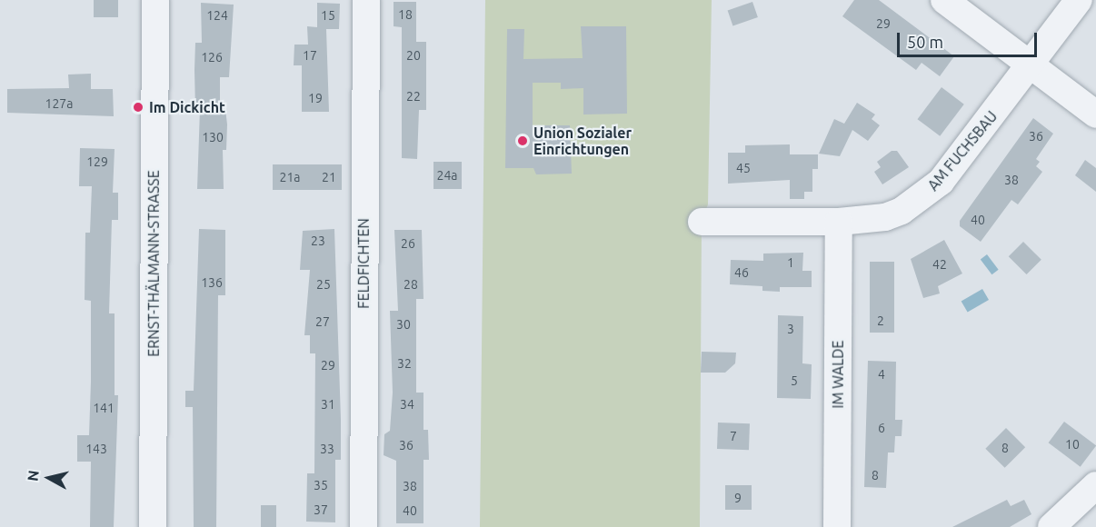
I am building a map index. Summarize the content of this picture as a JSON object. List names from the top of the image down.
{
  "streets": {
    "street": [
      "AM FUCHSBAU",
      "ERNST-THÄLMANN-STRASSE",
      "FELDFICHTEN",
      "IM WALDE"
    ]
  },
  "crossings": [
    ["AM FUCHSBAU", "IM WALDE"]
  ],
  "places": ["Im Dickicht", "Union Sozialer Einrichtungen"],
  "house_numbers": [
    "18",
    "124",
    "15",
    "29",
    "17",
    "20",
    "126",
    "22",
    "19",
    "127a",
    "36",
    "130",
    "129",
    "45",
    "24a",
    "21a",
    "21",
    "38",
    "40",
    "23",
    "26",
    "1",
    "42",
    "46",
    "136",
    "25",
    "28",
    "2",
    "27",
    "30",
    "3",
    "32",
    "29",
    "4",
    "5",
    "31",
    "34",
    "141",
    "6",
    "7",
    "10",
    "36",
    "8",
    "143",
    "33",
    "8",
    "35",
    "38",
    "9",
    "37",
    "40"
  ],
  "scale_bar": "50 m",
  "north": "left"
}
